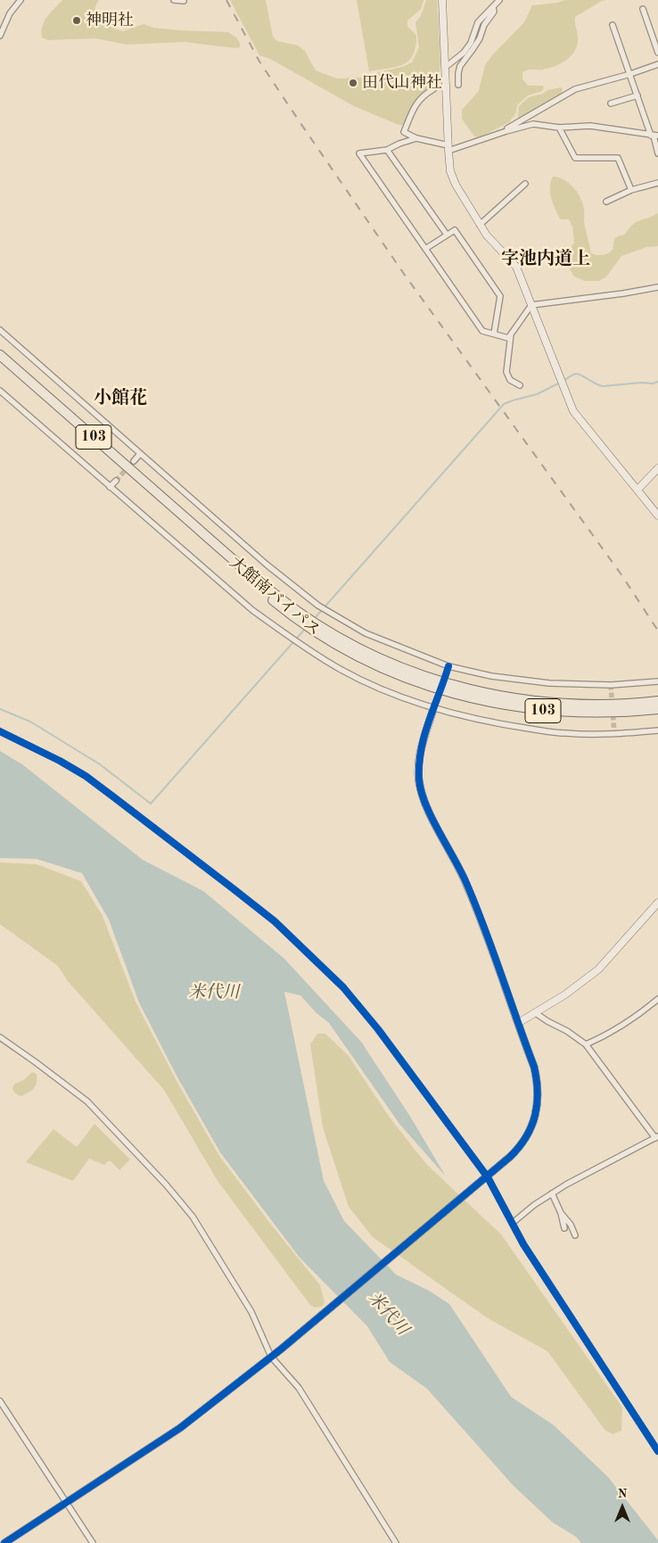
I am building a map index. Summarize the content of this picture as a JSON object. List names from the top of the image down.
{
  "streets": {
    "highway": ["103", "大館南バイパス"]
  },
  "districts": ["字池内道上", "小館花"],
  "water": ["米代川"],
  "places": ["神明社", "田代山神社"],
  "north": "top"
}
